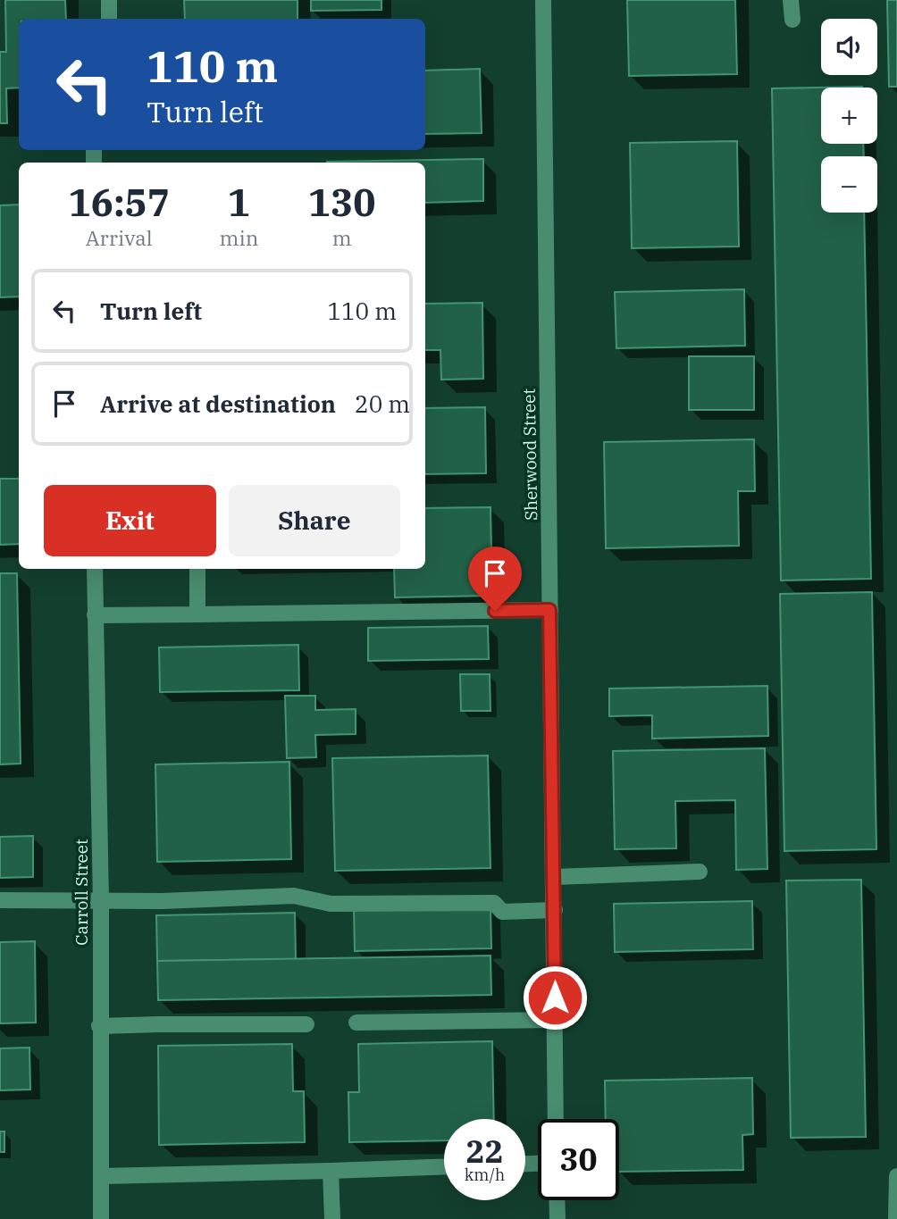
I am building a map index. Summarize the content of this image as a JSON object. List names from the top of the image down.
{
  "streets": {
    "street": ["Sherwood Street", "Carroll Street"]
  },
  "page": {
    "map_buttons": ["+", "−"],
    "turn": ["110 m", "Turn left"],
    "eta": [
      "16:57",
      "Arrival",
      "1",
      "min",
      "130",
      "m"
    ],
    "list": [
      {
        "name": "Turn left",
        "value": "110 m"
      },
      {
        "name": "Arrive at destination",
        "value": "20 m"
      }
    ],
    "buttons": ["Exit", "Share"],
    "speed": "22 km/h",
    "limit": "30"
  }
}
